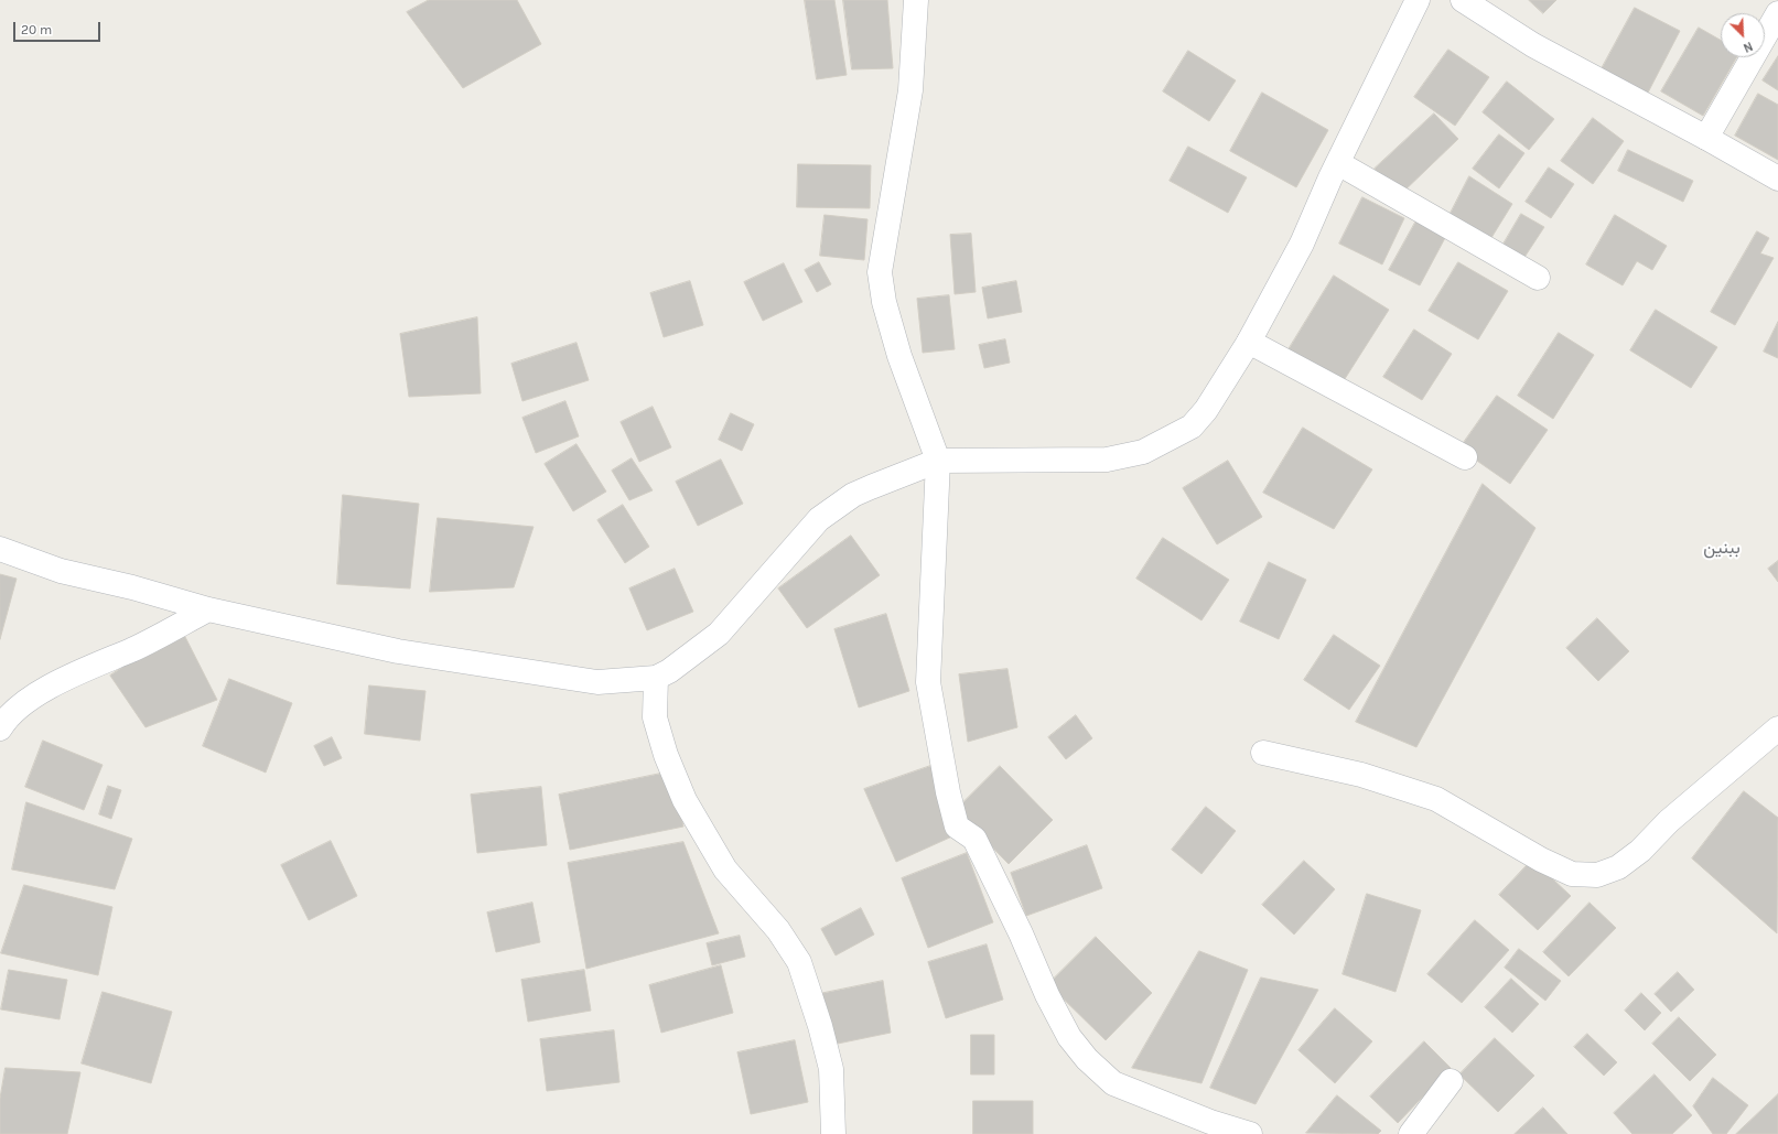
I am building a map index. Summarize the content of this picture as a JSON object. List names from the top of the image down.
{
  "districts": ["ببنين"],
  "scale_bar": "20 m",
  "north": "bottom right"
}
